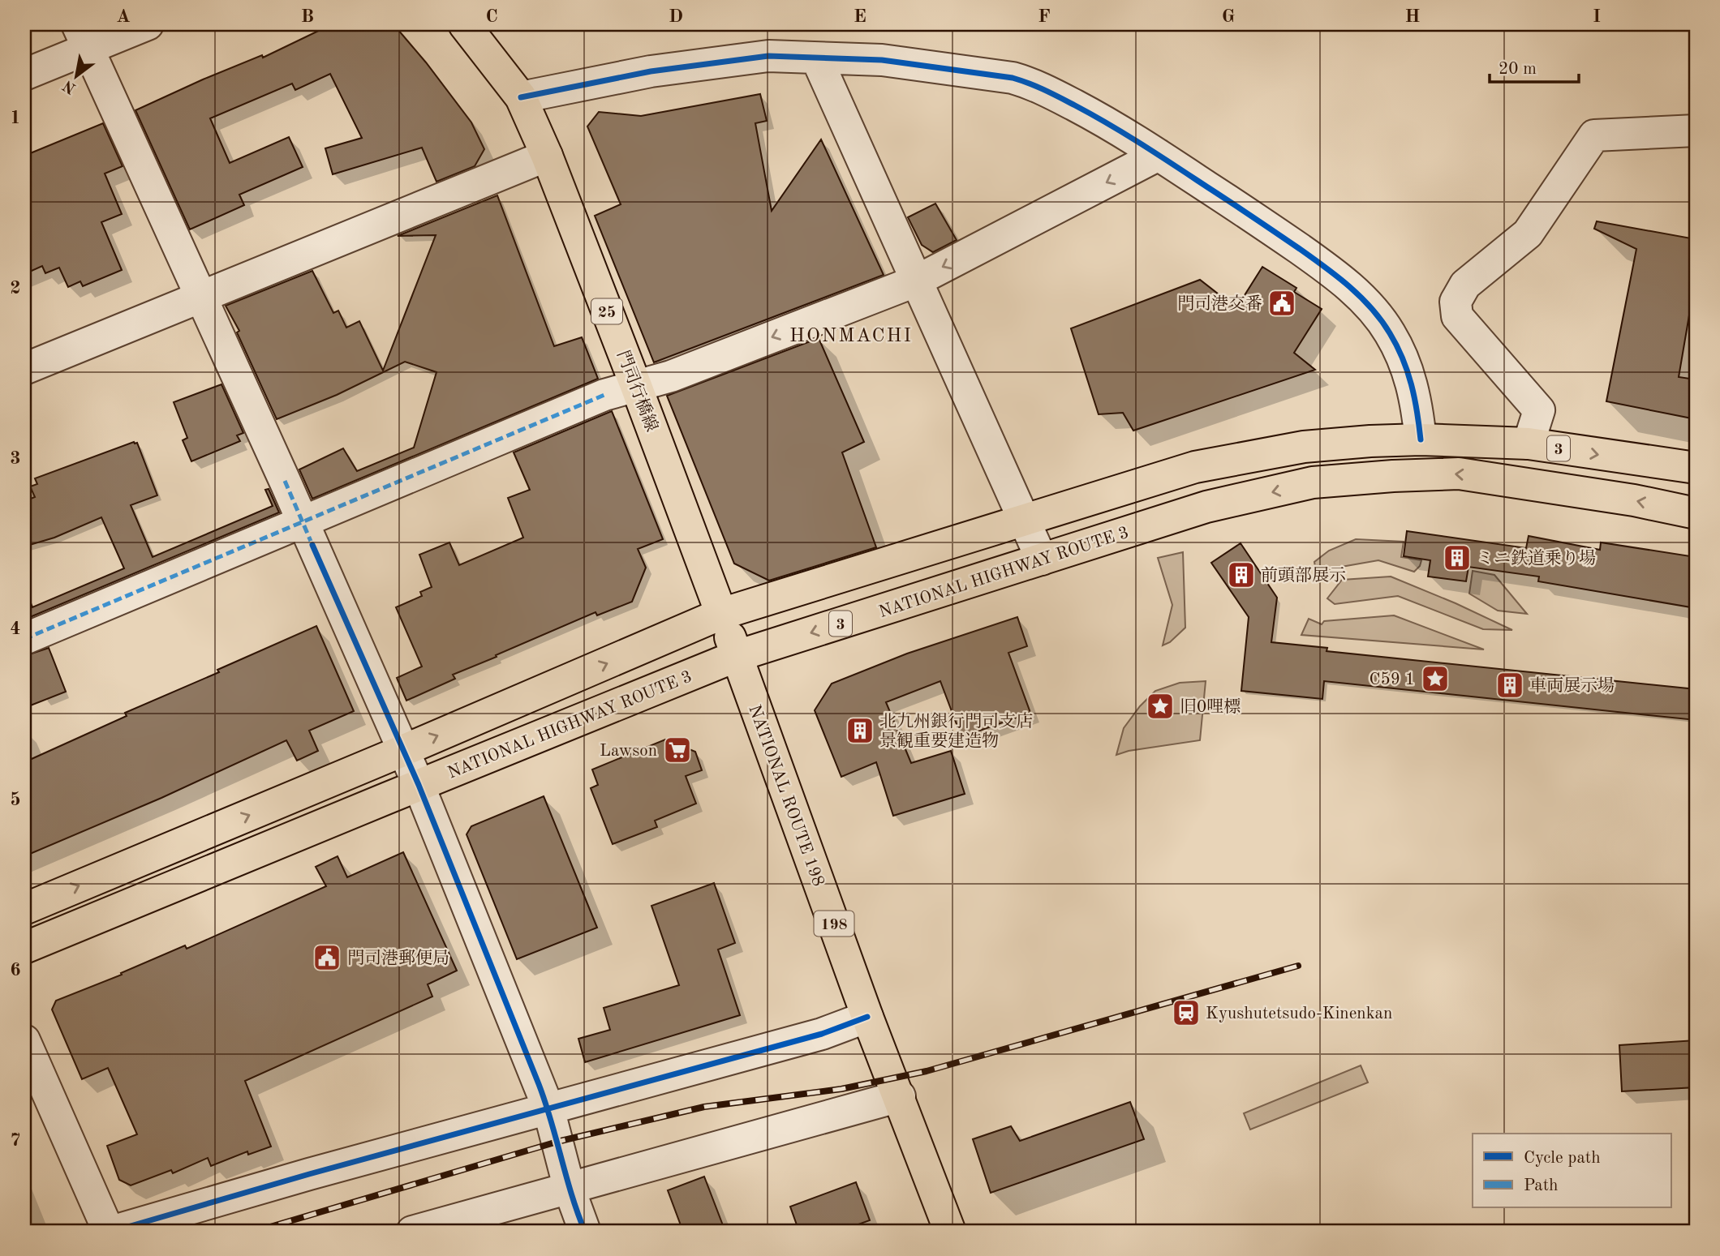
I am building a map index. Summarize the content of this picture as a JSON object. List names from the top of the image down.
{
  "streets": {
    "main road": [
      "25",
      "門司行橋線",
      "3",
      "NATIONAL HIGHWAY ROUTE 3",
      "NATIONAL ROUTE 198",
      "198"
    ]
  },
  "crossings": [
    ["門司行橋線", "3"],
    ["門司行橋線", "NATIONAL ROUTE 198"],
    ["3", "NATIONAL ROUTE 198"],
    ["NATIONAL HIGHWAY ROUTE 3", "NATIONAL ROUTE 198"]
  ],
  "districts": ["HONMACHI"],
  "places": {
    "public building": ["門司港交番", "門司港郵便局"],
    "building": [
      "ミニ鉄道乗り場",
      "前頭部展示",
      "車両展示場",
      "北九州銀行門司支店 景観重要建造物"
    ],
    "place": ["C59 1", "旧0哩標"],
    "supermarket": ["Lawson"],
    "station": ["Kyushutetsudo-Kinenkan"]
  },
  "legend": ["Cycle path", "Path"],
  "scale_bar": "20 m",
  "north": "bottom left",
  "grid": {
    "columns": [
      "A",
      "B",
      "C",
      "D",
      "E",
      "F",
      "G",
      "H",
      "I"
    ],
    "rows": [
      "1",
      "2",
      "3",
      "4",
      "5",
      "6",
      "7"
    ]
  }
}
